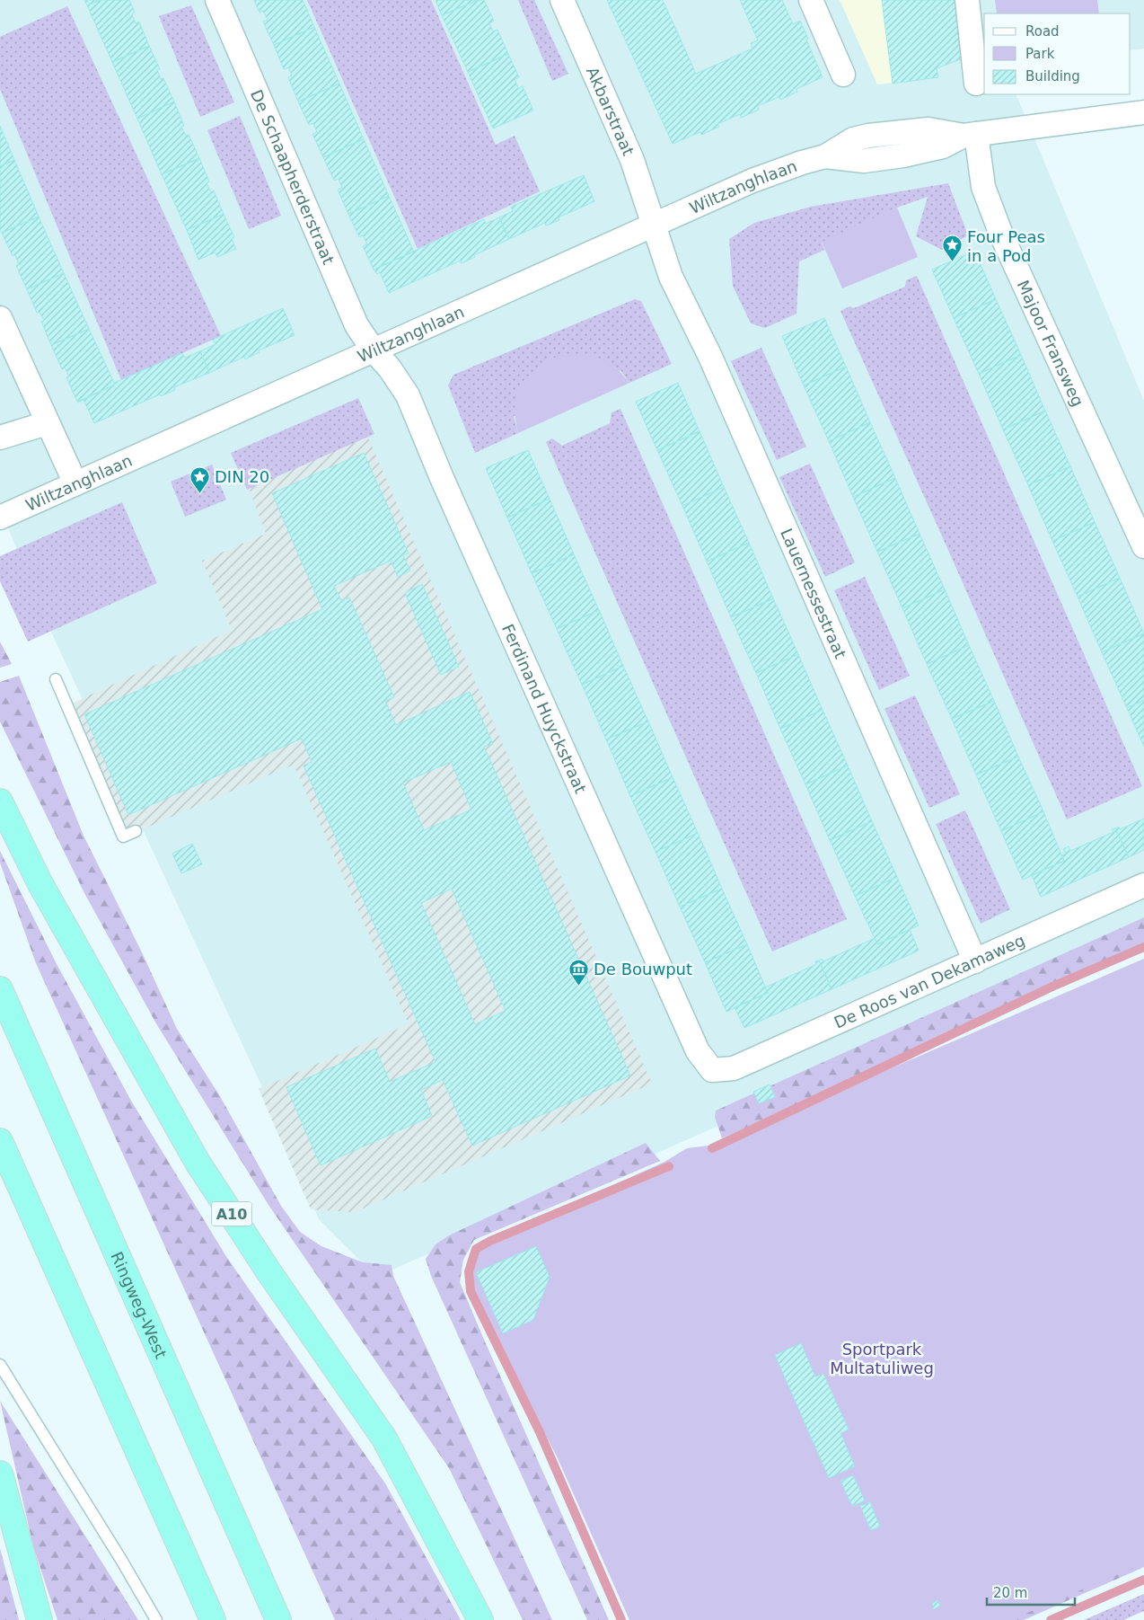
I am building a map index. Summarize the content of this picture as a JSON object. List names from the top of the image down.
{
  "streets": {
    "highway": ["A10", "Ringweg-West"],
    "street": [
      "Akbarstraat",
      "De Schaapherderstraat",
      "Wiltzanghlaan",
      "Majoor Fransweg",
      "Lauernessestraat",
      "Ferdinand Huyckstraat",
      "De Roos van Dekamaweg"
    ]
  },
  "crossings": [
    ["Akbarstraat", "Wiltzanghlaan"],
    ["Akbarstraat", "Lauernessestraat"],
    ["De Schaapherderstraat", "Wiltzanghlaan"],
    ["De Schaapherderstraat", "Ferdinand Huyckstraat"],
    ["Wiltzanghlaan", "Majoor Fransweg"],
    ["Wiltzanghlaan", "Lauernessestraat"],
    ["Wiltzanghlaan", "Ferdinand Huyckstraat"],
    ["Lauernessestraat", "De Roos van Dekamaweg"],
    ["Ferdinand Huyckstraat", "De Roos van Dekamaweg"]
  ],
  "parks": ["Sportpark Multatuliweg"],
  "places": {
    "place": ["Four Peas in a Pod", "DIN 20"],
    "museum": ["De Bouwput"]
  },
  "legend": ["Road", "Park", "Building"],
  "scale_bar": "20 m"
}
